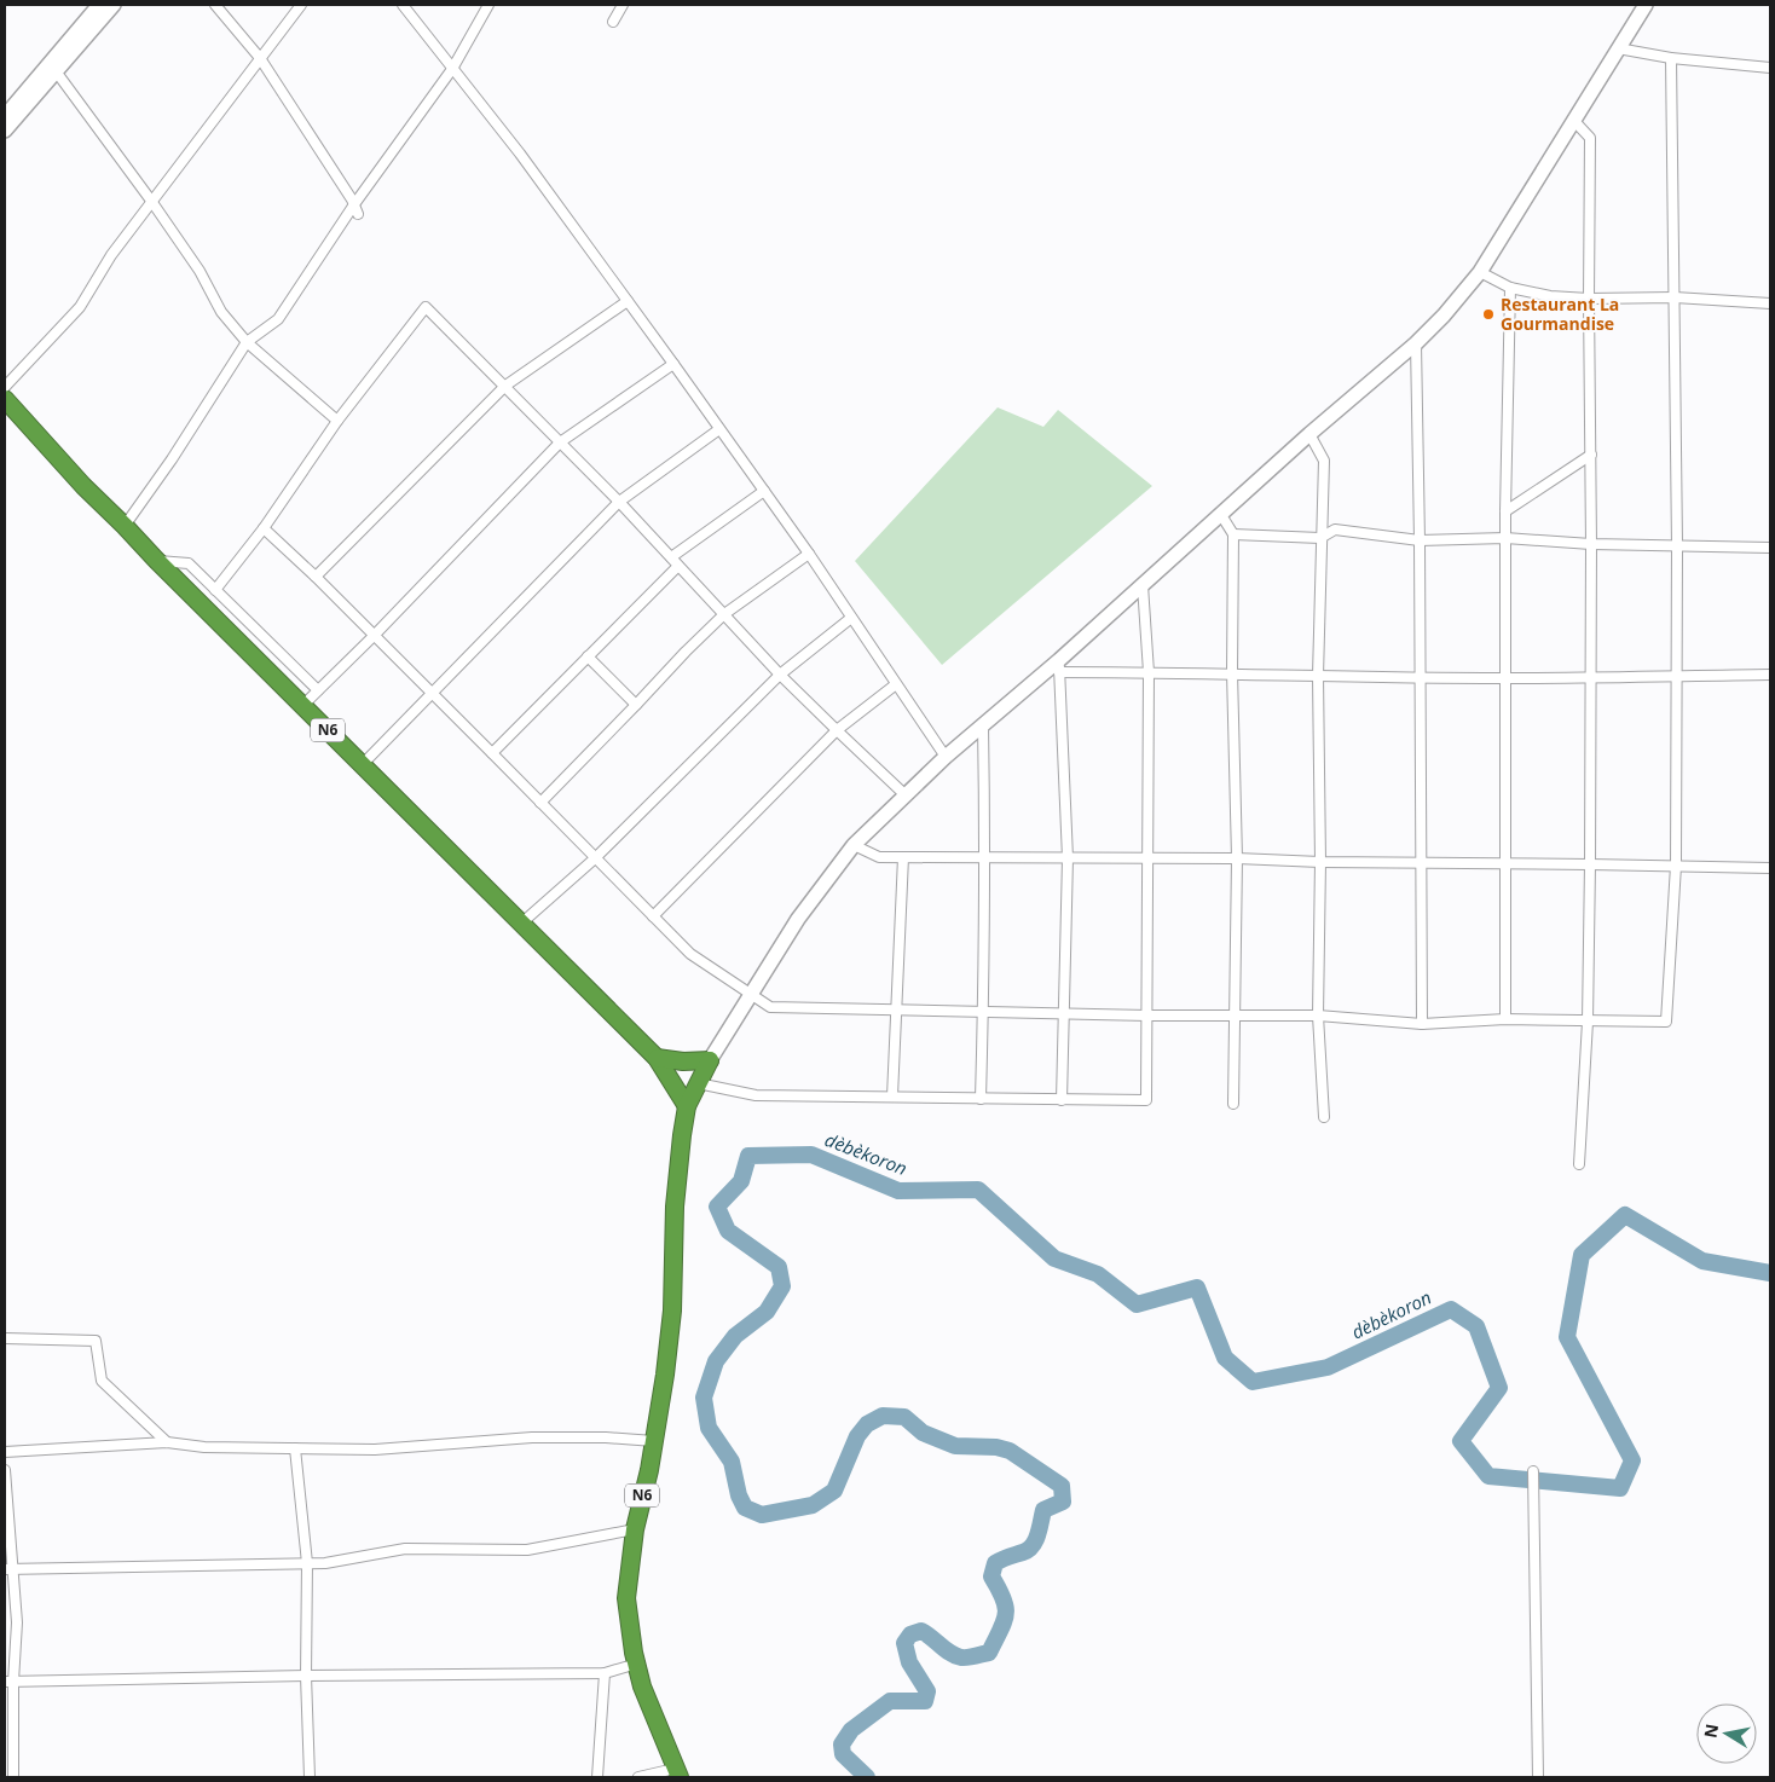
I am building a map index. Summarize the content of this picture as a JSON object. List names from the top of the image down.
{
  "streets": {
    "highway": ["N6"]
  },
  "water": ["dèbèkoron"],
  "places": ["Restaurant La Gourmandise"],
  "north": "left"
}
